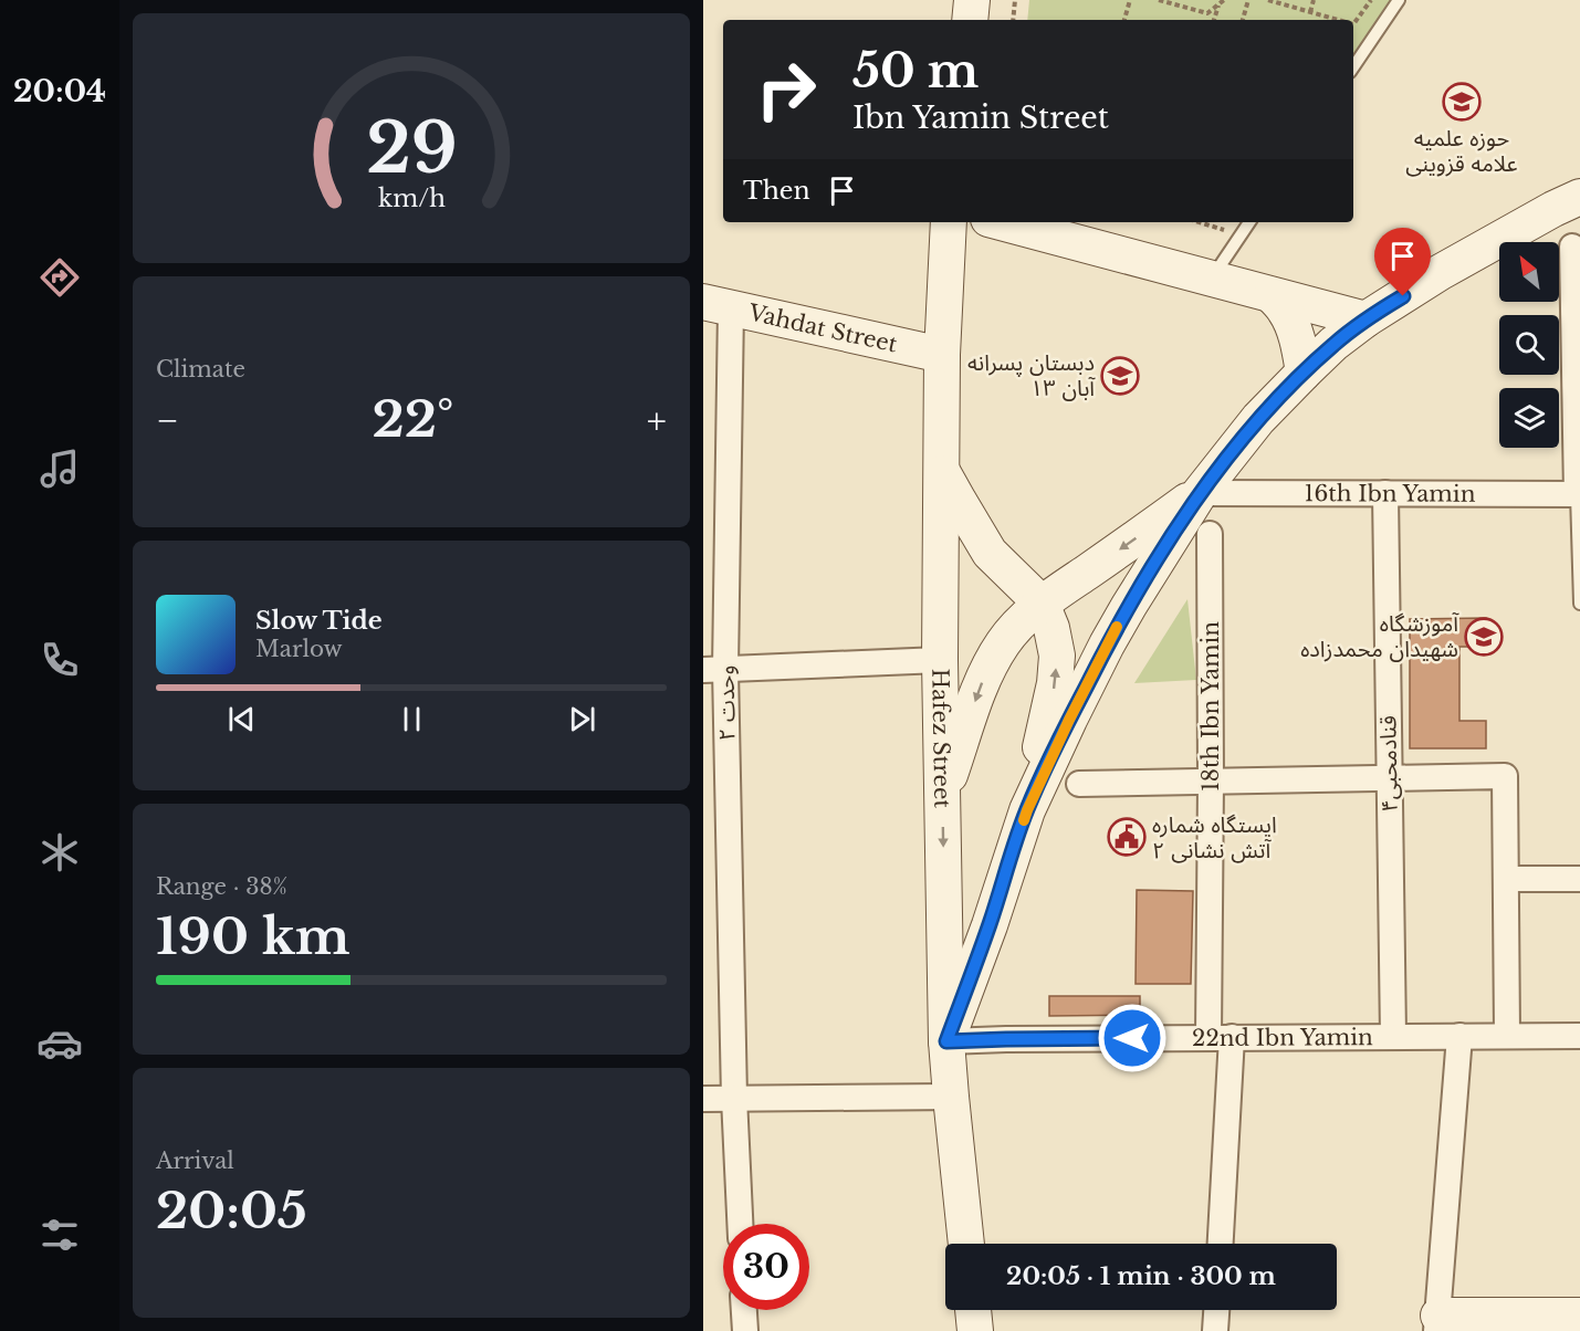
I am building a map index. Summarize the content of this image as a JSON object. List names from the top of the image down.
{
  "streets": {
    "main road": ["Vahdat Street", "Hafez Street"],
    "street": [
      "16th Ibn Yamin",
      "وحدت ۲",
      "18th Ibn Yamin",
      "قنادمحبی۴",
      "22nd Ibn Yamin"
    ]
  },
  "crossings": [
    ["Vahdat Street", "وحدت ۲"],
    ["Vahdat Street", "Hafez Street"],
    ["16th Ibn Yamin", "قنادمحبی۴"],
    ["18th Ibn Yamin", "22nd Ibn Yamin"],
    ["Hafez Street", "22nd Ibn Yamin"],
    ["قنادمحبی۴", "22nd Ibn Yamin"]
  ],
  "places": {
    "school or university": ["حوزه علمیه علامه قزوینی", "دبستان پسرانه ۱۳ آبان", "آموزشگاه شهیدان محمدزاده"],
    "public building": ["ایستگاه شماره ۲ آتش نشانی"]
  },
  "north": "top left",
  "page": {
    "tabs": "20:04",
    "turn": ["50 m", "Ibn Yamin Street"],
    "then": "Then",
    "tile": [
      "Climate",
      ["Range · 38%", "190 km"],
      ["Arrival", "20:05"]
    ],
    "heat": ["−", "22°", "+"],
    "song": ["Slow Tide", "Marlow"],
    "limit": "30",
    "trip": "20:05 · 1 min · 300 m",
    "gauge": ["29", "km/h"]
  }
}
